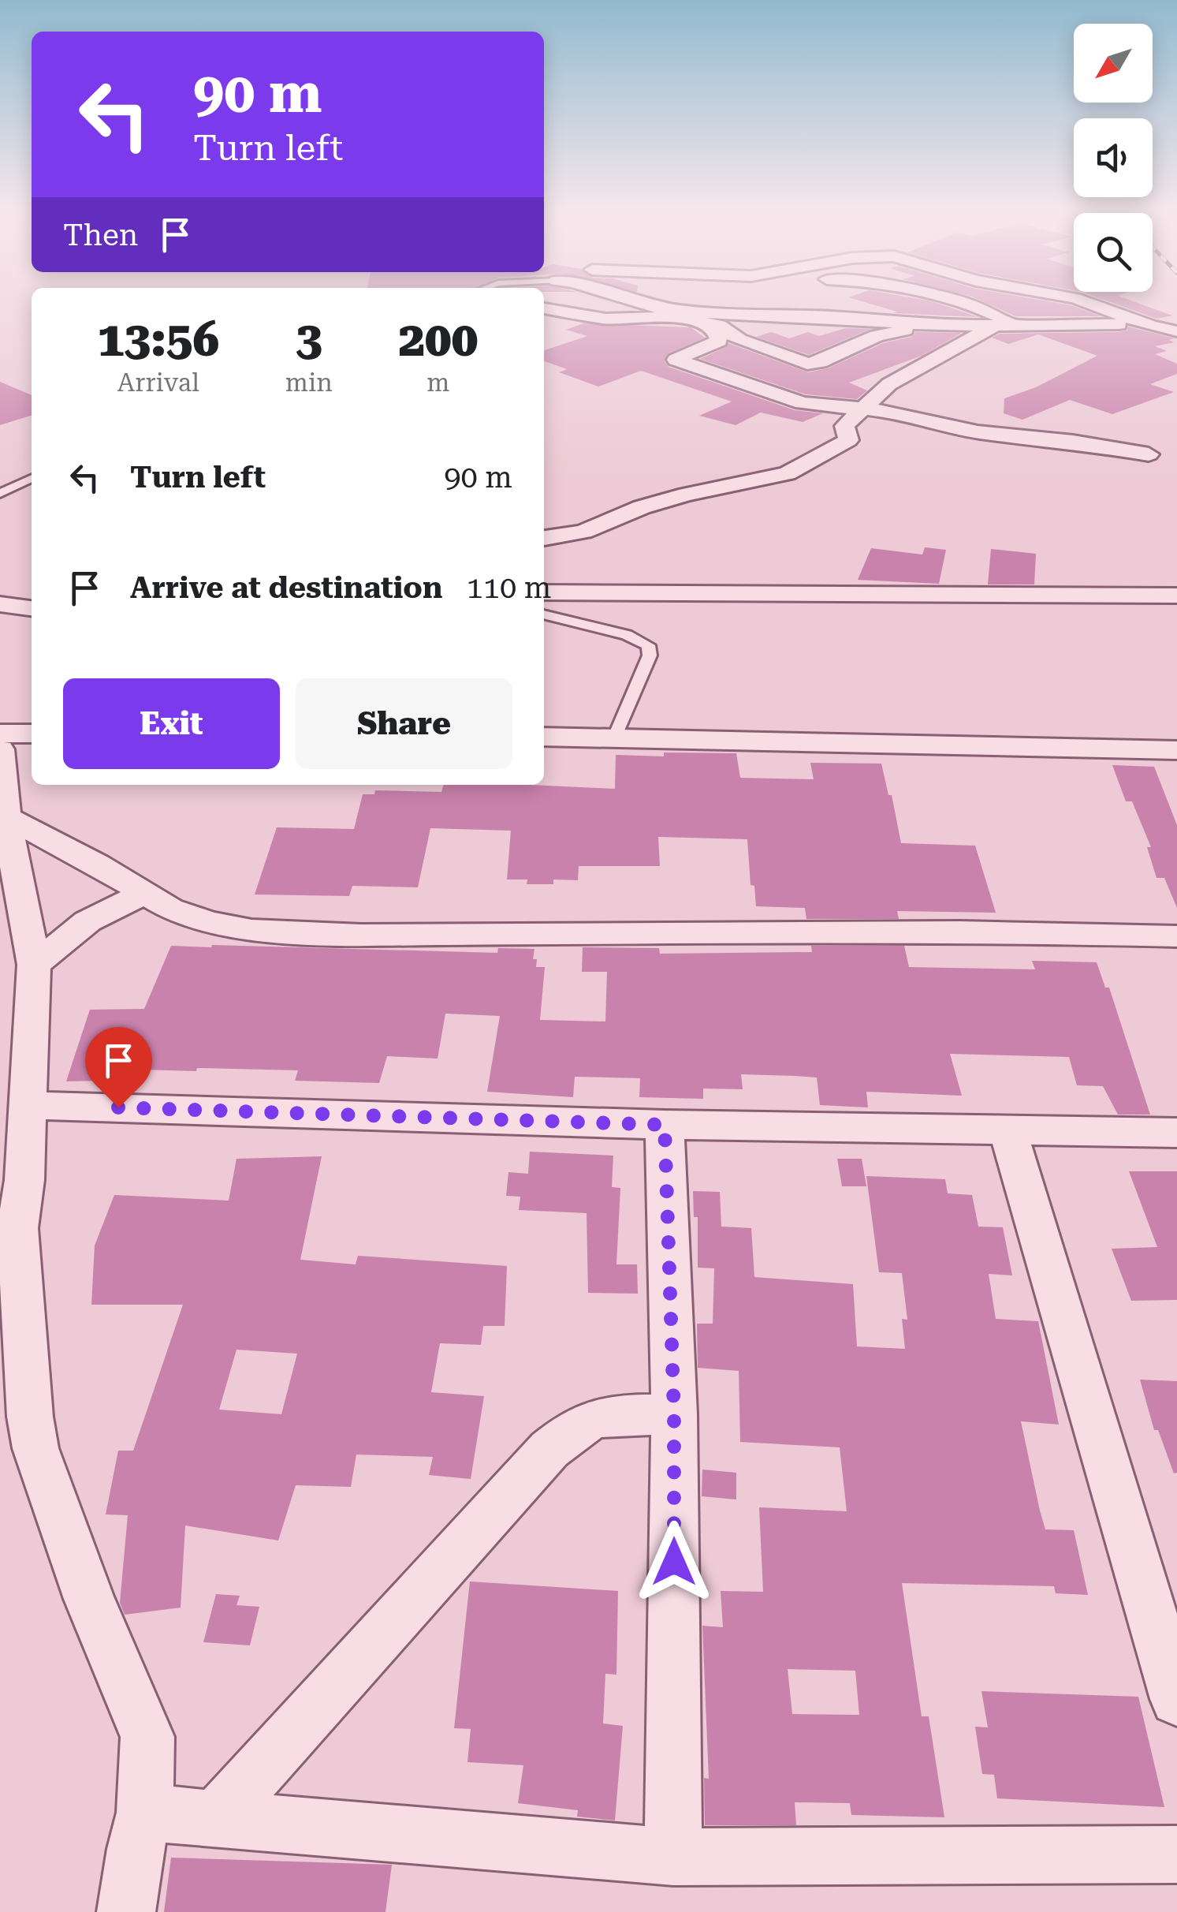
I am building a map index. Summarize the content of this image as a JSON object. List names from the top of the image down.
{
  "north": "bottom left",
  "page": {
    "turn": ["90 m", "Turn left"],
    "then": "Then",
    "eta": [
      "13:56",
      "Arrival",
      "3",
      "min",
      "200",
      "m"
    ],
    "list": [
      {
        "name": "Turn left",
        "value": "90 m"
      },
      {
        "name": "Arrive at destination",
        "value": "110 m"
      }
    ],
    "buttons": ["Exit", "Share"]
  }
}
